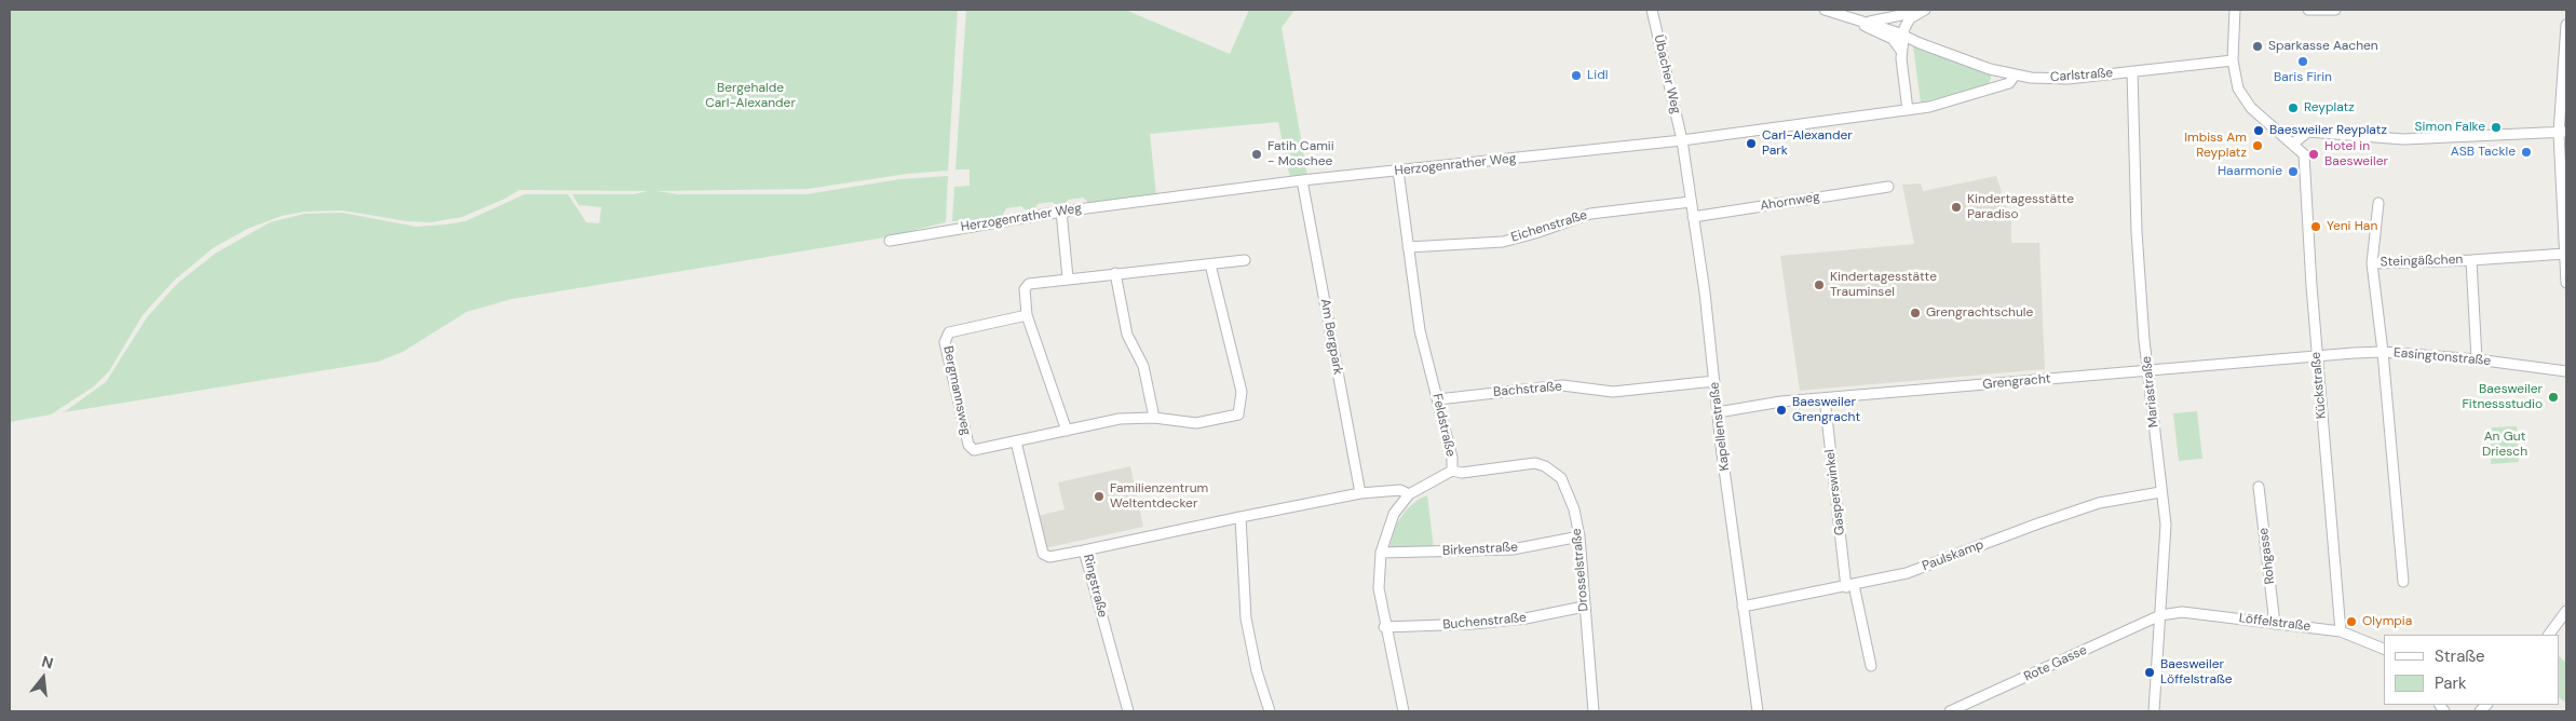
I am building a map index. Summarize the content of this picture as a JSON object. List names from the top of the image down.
{
  "streets": {
    "street": [
      "Übacher Weg",
      "Carlstraße",
      "Herzogenrather Weg",
      "Ahornweg",
      "Eichenstraße",
      "Steingäßchen",
      "Am Bergpark",
      "Easingtonstraße",
      "Grengracht",
      "Kückstraße",
      "Bachstraße",
      "Bergmannsweg",
      "Mariastraße",
      "Feldstraße",
      "Kapellenstraße",
      "Gasperswinkel",
      "Birkenstraße",
      "Paulskamp",
      "Rohgasse",
      "Drosselstraße",
      "Ringstraße",
      "Buchenstraße",
      "Löffelstraße",
      "Rote Gasse"
    ]
  },
  "crossings": [
    ["Übacher Weg", "Herzogenrather Weg"],
    ["Übacher Weg", "Kapellenstraße"],
    ["Carlstraße", "Herzogenrather Weg"],
    ["Carlstraße", "Mariastraße"],
    ["Herzogenrather Weg", "Am Bergpark"],
    ["Herzogenrather Weg", "Feldstraße"],
    ["Herzogenrather Weg", "Kapellenstraße"],
    ["Ahornweg", "Kapellenstraße"],
    ["Eichenstraße", "Feldstraße"],
    ["Eichenstraße", "Kapellenstraße"],
    ["Steingäßchen", "Easingtonstraße"],
    ["Am Bergpark", "Ringstraße"],
    ["Easingtonstraße", "Grengracht"],
    ["Easingtonstraße", "Kückstraße"],
    ["Grengracht", "Kückstraße"],
    ["Grengracht", "Mariastraße"],
    ["Grengracht", "Kapellenstraße"],
    ["Grengracht", "Gasperswinkel"],
    ["Kückstraße", "Löffelstraße"],
    ["Bachstraße", "Feldstraße"],
    ["Bachstraße", "Kapellenstraße"],
    ["Mariastraße", "Paulskamp"],
    ["Mariastraße", "Löffelstraße"],
    ["Mariastraße", "Rote Gasse"],
    ["Feldstraße", "Birkenstraße"],
    ["Feldstraße", "Drosselstraße"],
    ["Feldstraße", "Ringstraße"],
    ["Feldstraße", "Buchenstraße"],
    ["Kapellenstraße", "Paulskamp"],
    ["Gasperswinkel", "Paulskamp"],
    ["Birkenstraße", "Drosselstraße"],
    ["Rohgasse", "Löffelstraße"],
    ["Drosselstraße", "Buchenstraße"],
    ["Löffelstraße", "Rote Gasse"]
  ],
  "parks": ["Bergehalde Carl-Alexander", "An Gut Driesch"],
  "places": [
    "Sparkasse Aachen",
    "Baris Firin",
    "Lidl",
    "Reyplatz",
    "Simon Falke",
    "Baesweiler Reyplatz",
    "Carl-Alexander Park",
    "Imbiss Am Reyplatz",
    "ASB Tackle",
    "Fatih Camii - Moschee",
    "Hotel in Baesweiler",
    "Haarmonie",
    "Kindertagesstätte Paradiso",
    "Yeni Han",
    "Kindertagesstätte Trauminsel",
    "Grengrachtschule",
    "Baesweiler Fitnessstudio",
    "Baesweiler Grengracht",
    "Familienzentrum Weltentdecker",
    "Olympia",
    "Baesweiler Löffelstraße"
  ],
  "legend": ["Straße", "Park"],
  "north": "top"
}
